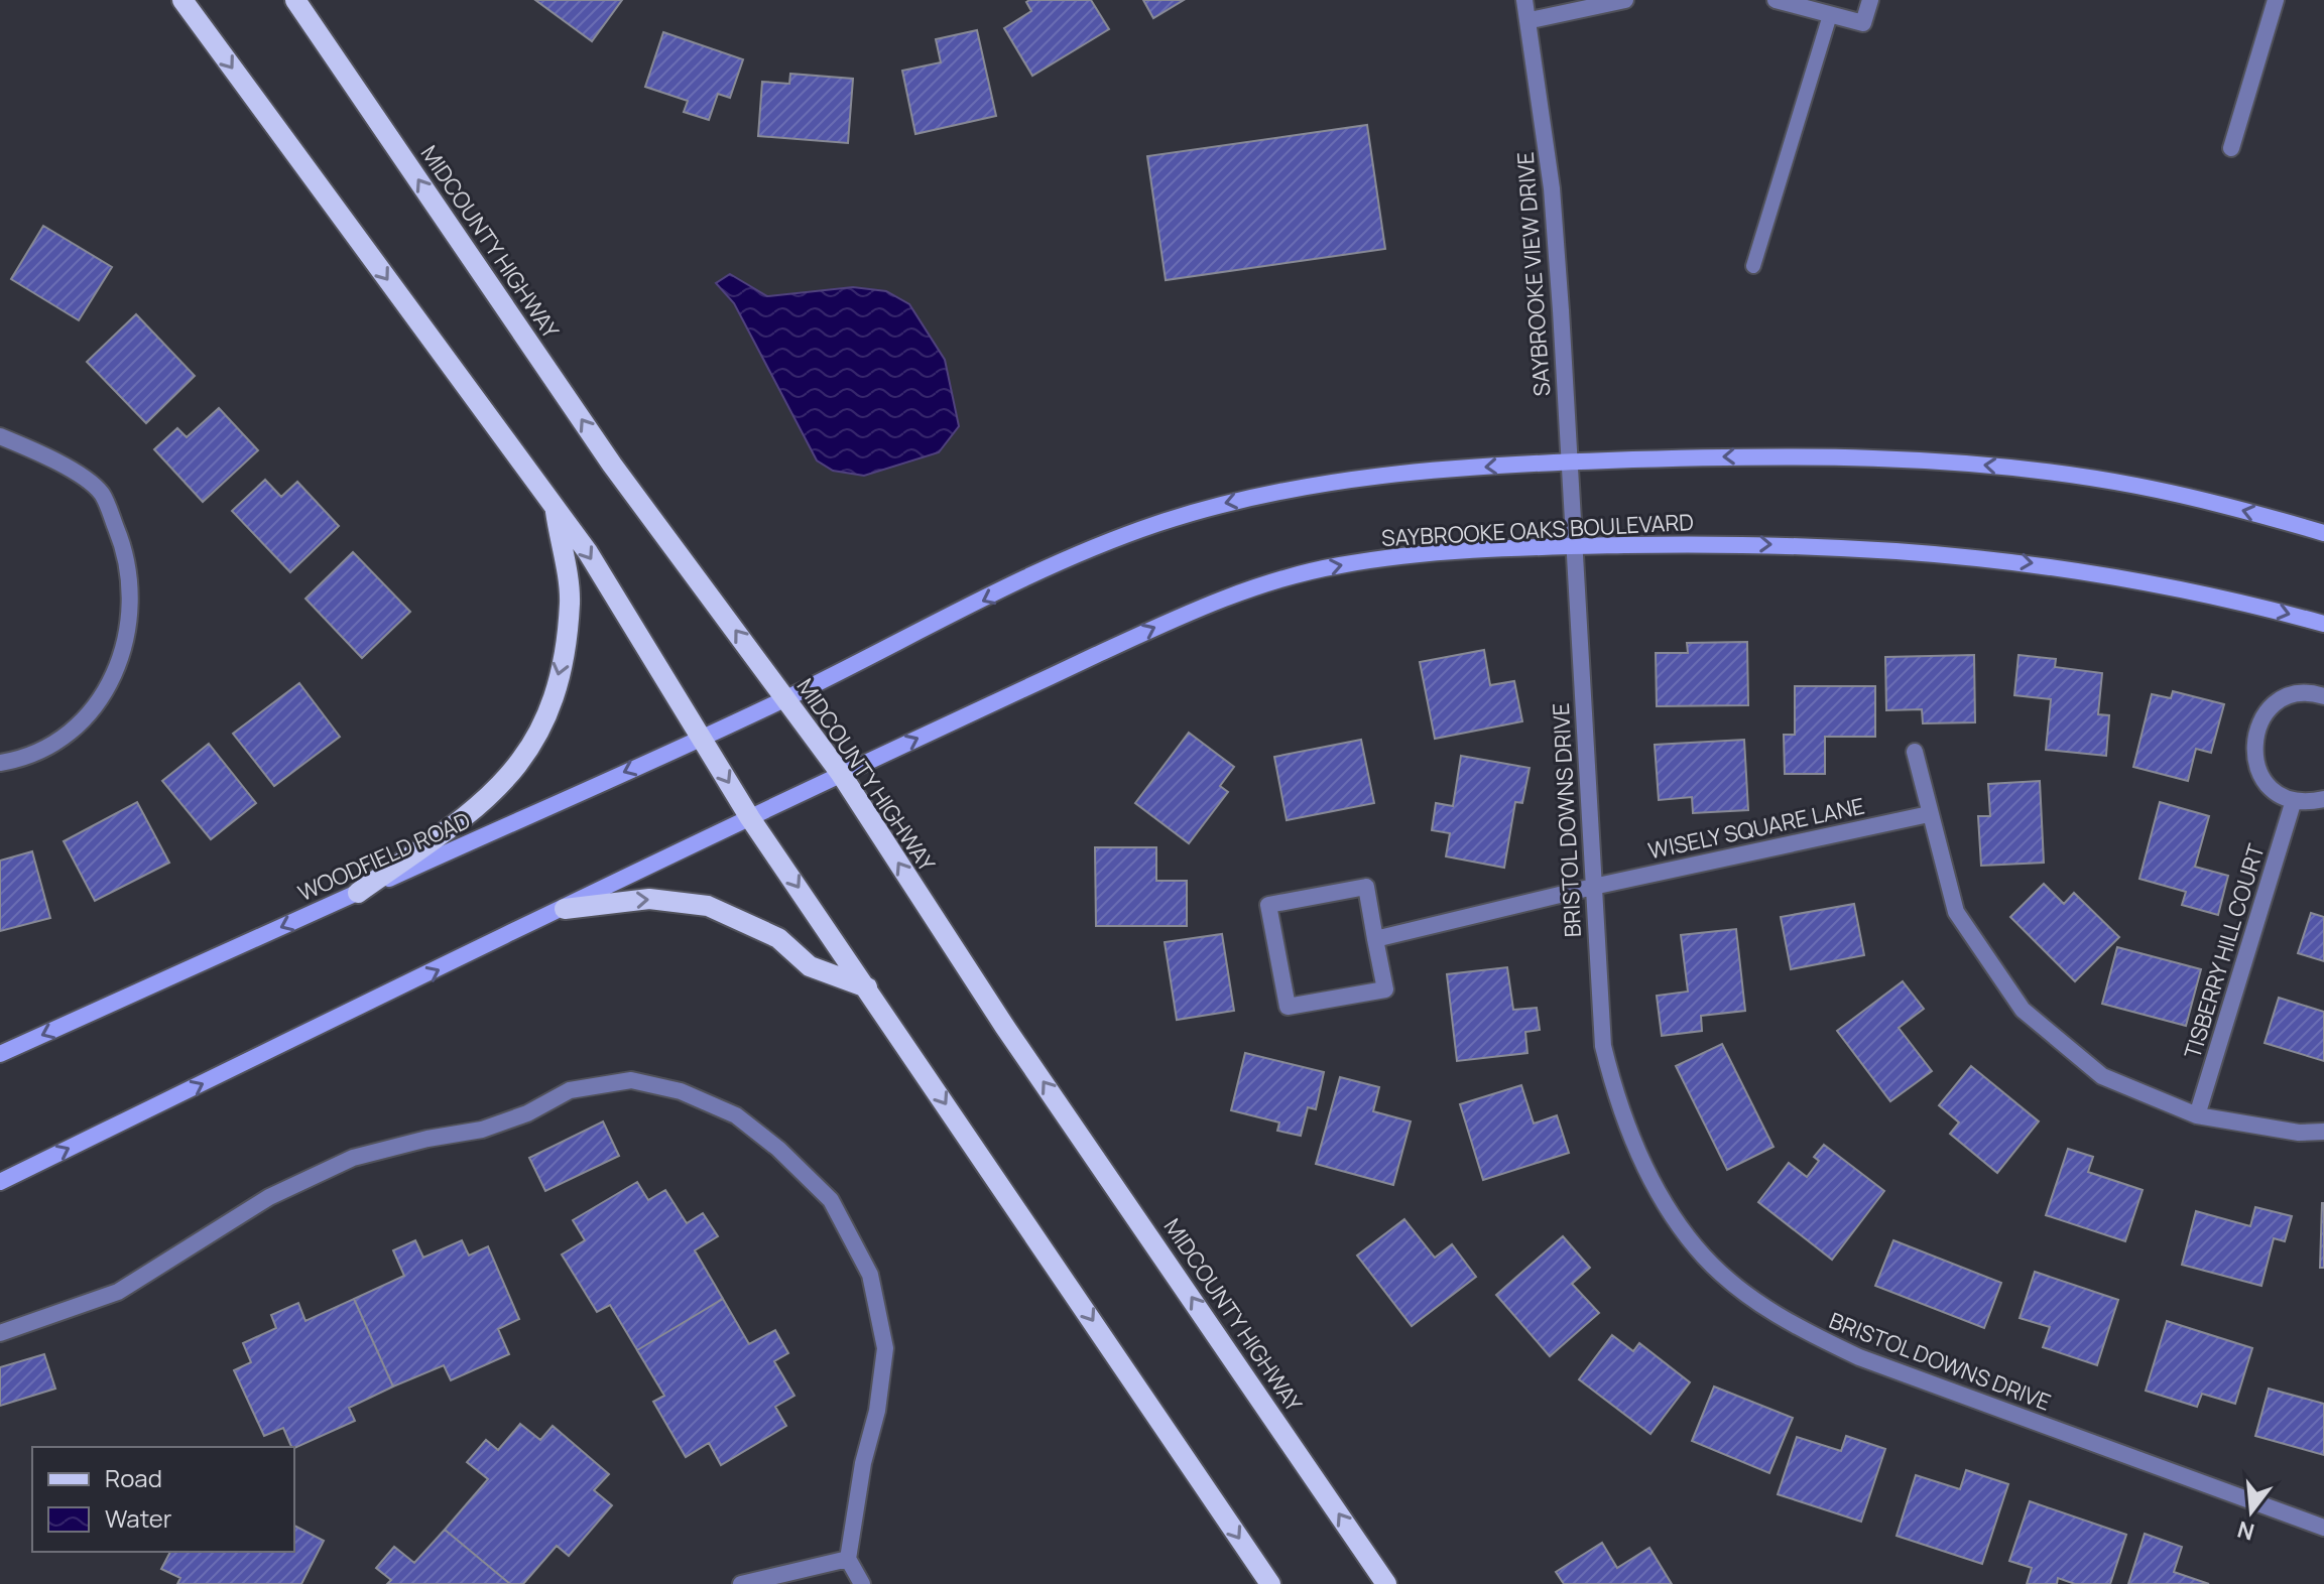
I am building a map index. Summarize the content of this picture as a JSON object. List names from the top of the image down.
{
  "streets": {
    "main road": ["MIDCOUNTY HIGHWAY"],
    "street": [
      "SAYBROOKE VIEW DRIVE",
      "SAYBROOKE OAKS BOULEVARD",
      "BRISTOL DOWNS DRIVE",
      "WISELY SQUARE LANE",
      "WOODFIELD ROAD",
      "TISBERRY HILL COURT"
    ]
  },
  "crossings": [
    ["MIDCOUNTY HIGHWAY", "SAYBROOKE OAKS BOULEVARD"],
    ["MIDCOUNTY HIGHWAY", "WOODFIELD ROAD"],
    ["SAYBROOKE VIEW DRIVE", "SAYBROOKE OAKS BOULEVARD"],
    ["SAYBROOKE VIEW DRIVE", "BRISTOL DOWNS DRIVE"],
    ["SAYBROOKE OAKS BOULEVARD", "BRISTOL DOWNS DRIVE"],
    ["BRISTOL DOWNS DRIVE", "WISELY SQUARE LANE"]
  ],
  "legend": ["Road", "Water"],
  "north": "bottom"
}
